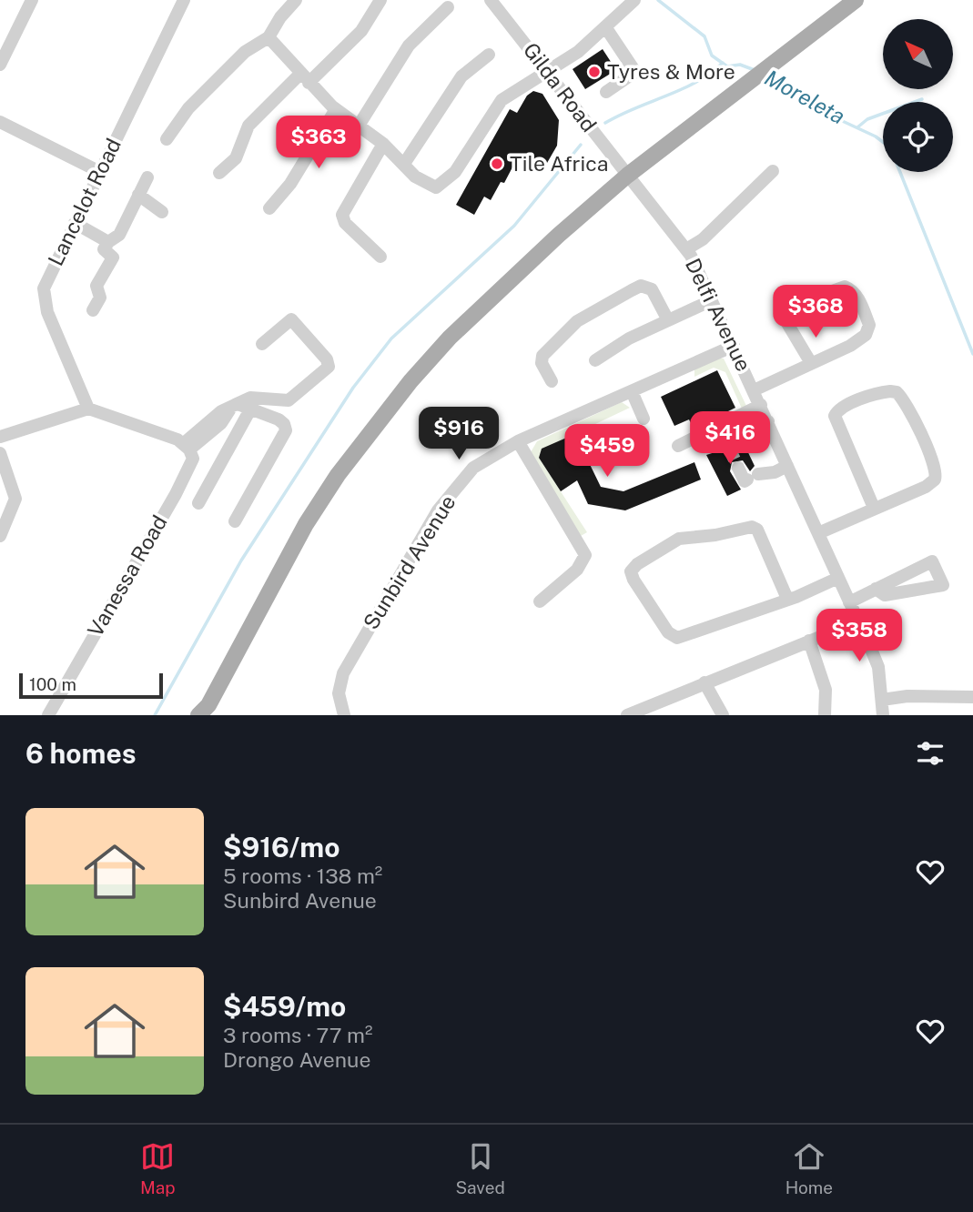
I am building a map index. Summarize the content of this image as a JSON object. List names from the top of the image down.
{
  "streets": {
    "street": [
      "Gilda Road",
      "Lancelot Road",
      "Delfi Avenue",
      "Sunbird Avenue",
      "Vanessa Road"
    ]
  },
  "crossings": [
    ["Gilda Road", "Delfi Avenue"],
    ["Delfi Avenue", "Sunbird Avenue"]
  ],
  "water": ["Moreleta"],
  "places": ["Tyres & More", "Tile Africa"],
  "scale_bar": "100 m",
  "north": "top left",
  "page": {
    "price": [
      "$363",
      "$368",
      "$916",
      "$416",
      "$459",
      "$358"
    ],
    "scale": "100 m",
    "heading": "6 homes",
    "list": [
      {
        "name": "$916/mo",
        "note": "5 rooms · 138 m² · Sunbird Avenue"
      },
      {
        "name": "$459/mo",
        "note": "3 rooms · 77 m² · Drongo Avenue"
      }
    ],
    "tabs": ["Map", "Saved", "Home"]
  }
}
